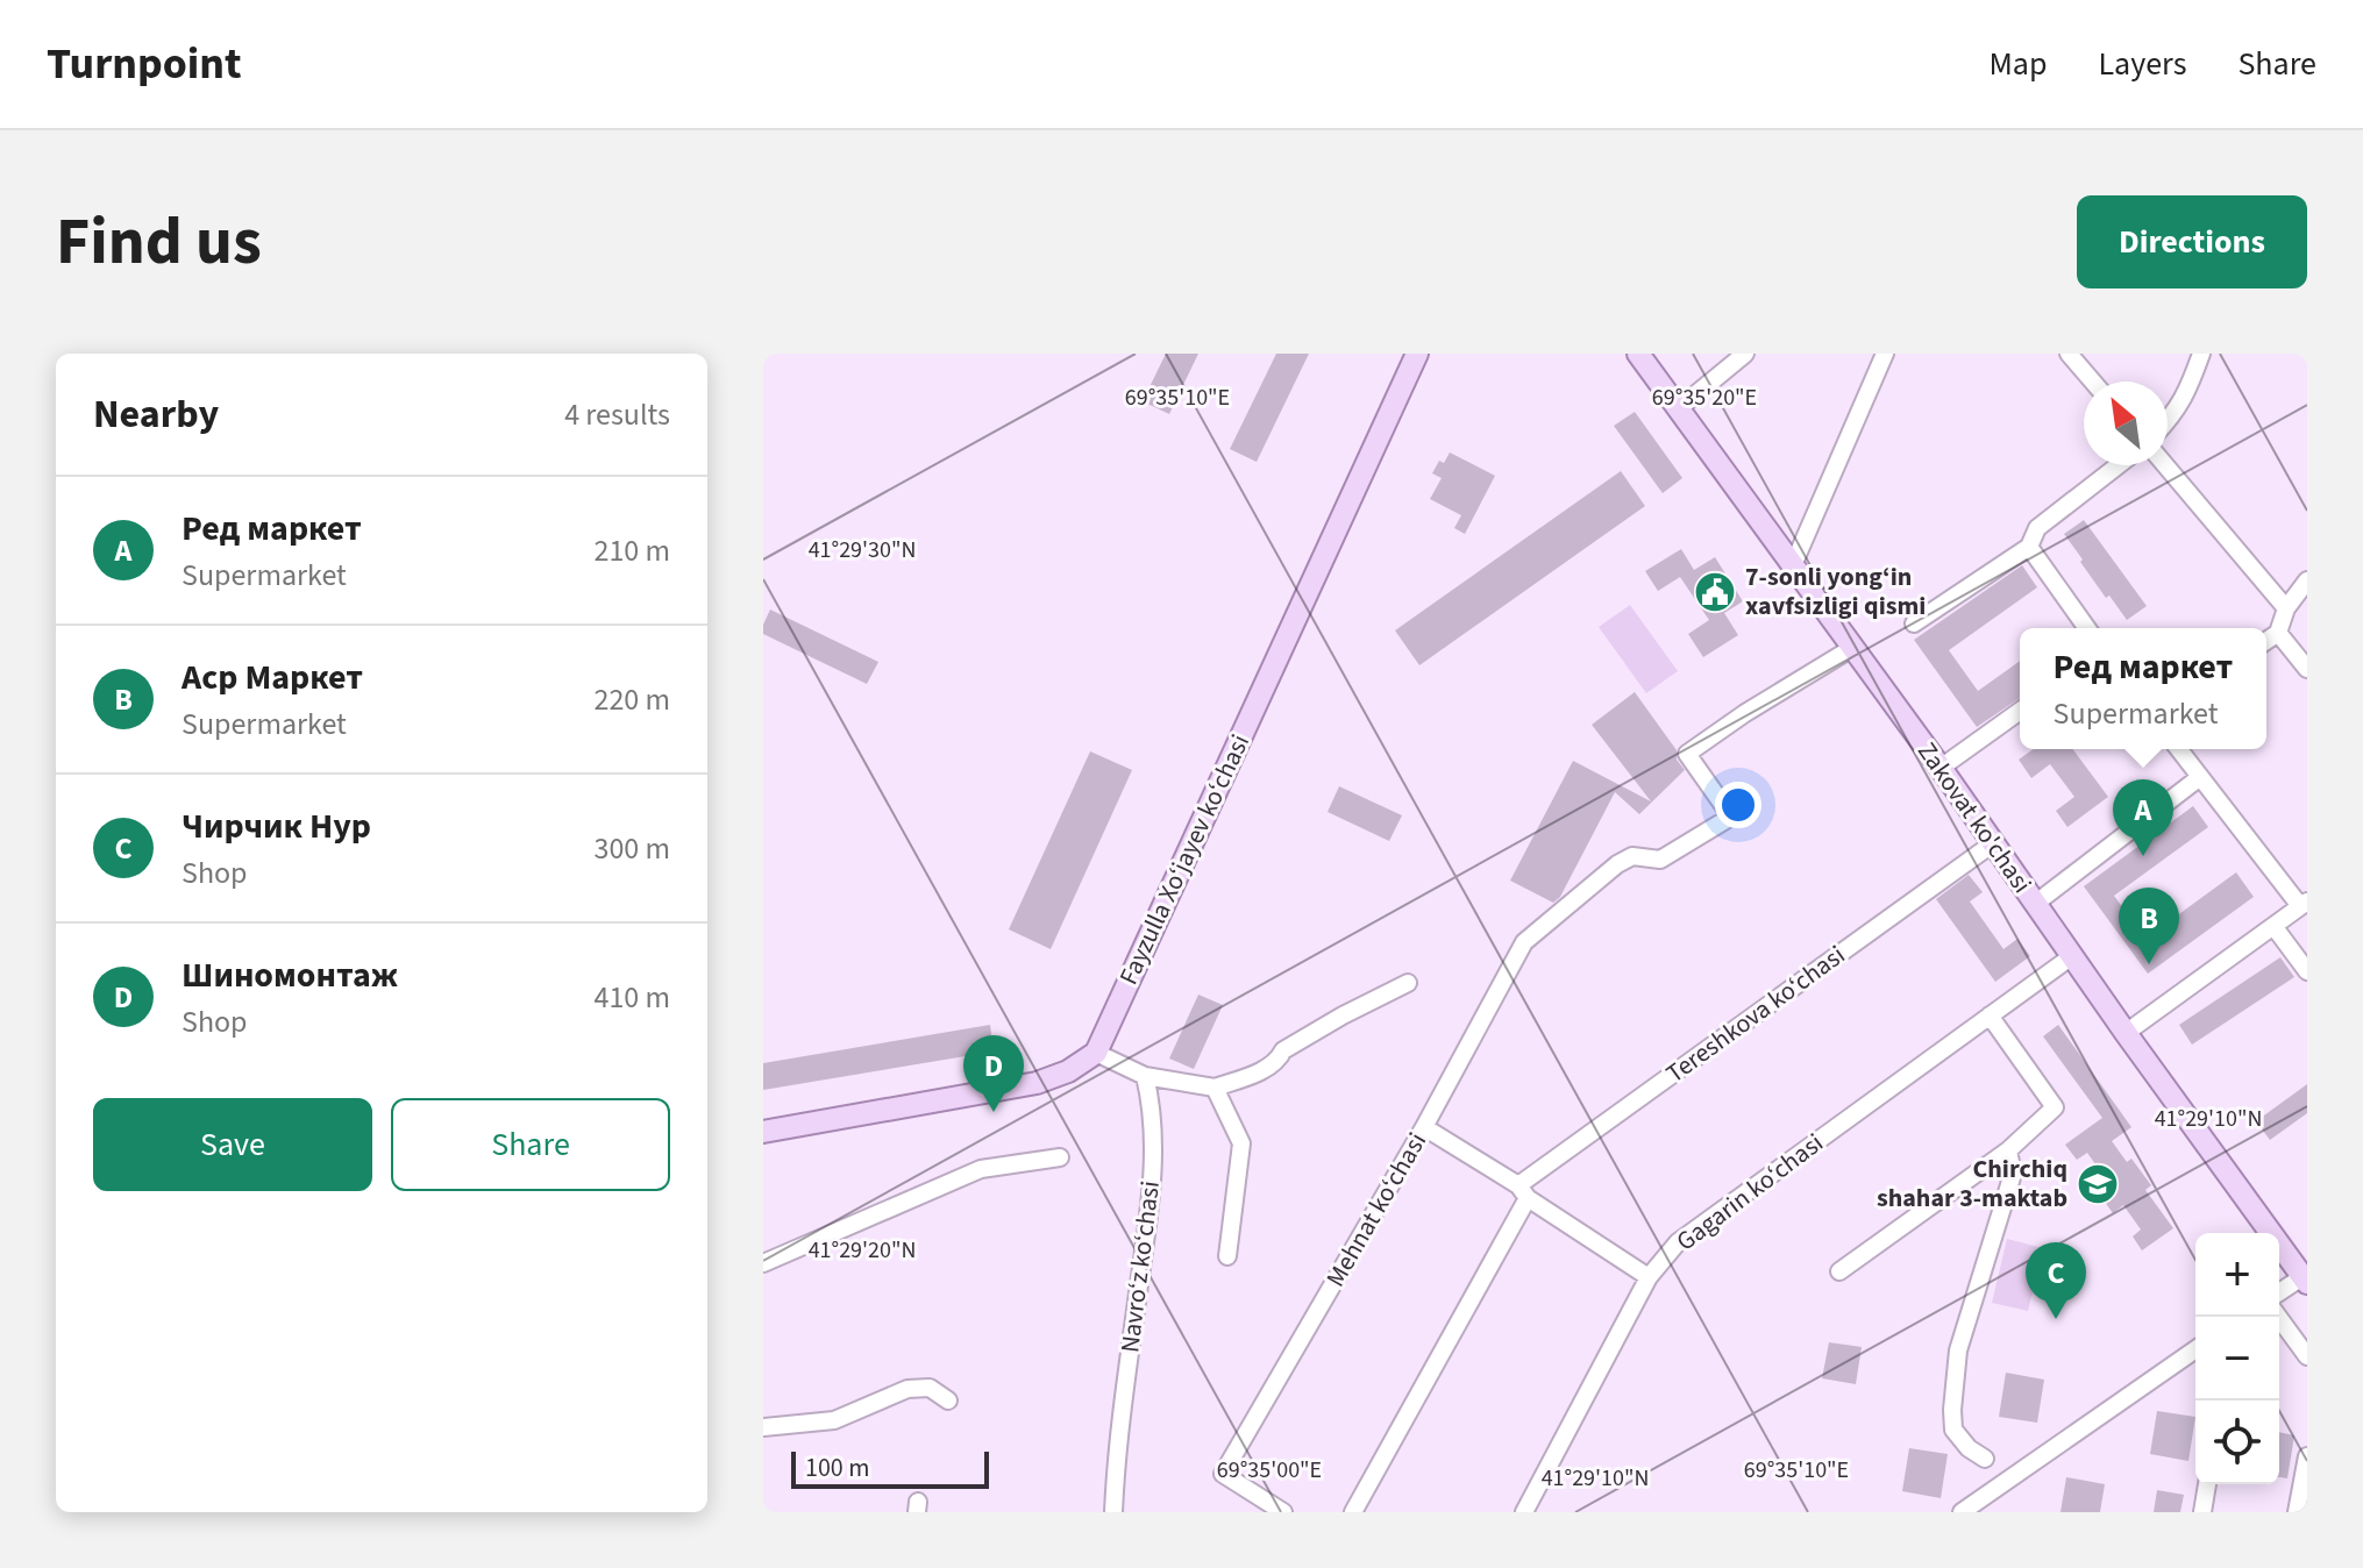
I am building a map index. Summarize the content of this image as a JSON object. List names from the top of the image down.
{
  "streets": {
    "main road": ["Zakovat ko'chasi", "Fayzulla Xo‘jayev ko‘chasi"],
    "street": [
      "Tereshkova ko‘chasi",
      "Gagarin ko‘chasi",
      "Mehnat ko‘chasi",
      "Navro‘z ko‘chasi"
    ]
  },
  "crossings": [
    ["Zakovat ko'chasi", "Tereshkova ko‘chasi"],
    ["Zakovat ko'chasi", "Gagarin ko‘chasi"],
    ["Zakovat ko'chasi", "Mehnat ko‘chasi"]
  ],
  "places": {
    "public building": ["7-sonli yong‘in xavfsizligi qismi"],
    "school or university": ["Chirchiq shahar 3-maktab"]
  },
  "scale_bar": "100 m",
  "north": "top left",
  "page": {
    "header": "Turnpoint",
    "nav": ["Map", "Layers", "Share"],
    "buttons": [
      "Directions",
      ["Save", "Share"]
    ],
    "title": "Find us",
    "heading": ["Nearby", "4 results"],
    "list": [
      {
        "mark": "A",
        "name": "Ред маркет",
        "note": "Supermarket",
        "value": "210 m"
      },
      {
        "mark": "B",
        "name": "Аср Маркет",
        "note": "Supermarket",
        "value": "220 m"
      },
      {
        "mark": "C",
        "name": "Чирчик Нур",
        "note": "Shop",
        "value": "300 m"
      },
      {
        "mark": "D",
        "name": "Шиномонтаж",
        "note": "Shop",
        "value": "410 m"
      }
    ],
    "popup": ["Ред маркет", "Supermarket"],
    "pins": [
      "A",
      "B",
      "D",
      "C"
    ],
    "map_buttons": ["+", "−"],
    "scale": "100 m"
  },
  "coordinates": [
    "69°35'10\"E",
    "69°35'20\"E",
    "41°29'30\"N",
    "41°29'10\"N",
    "41°29'20\"N",
    "69°35'00\"E"
  ]
}
